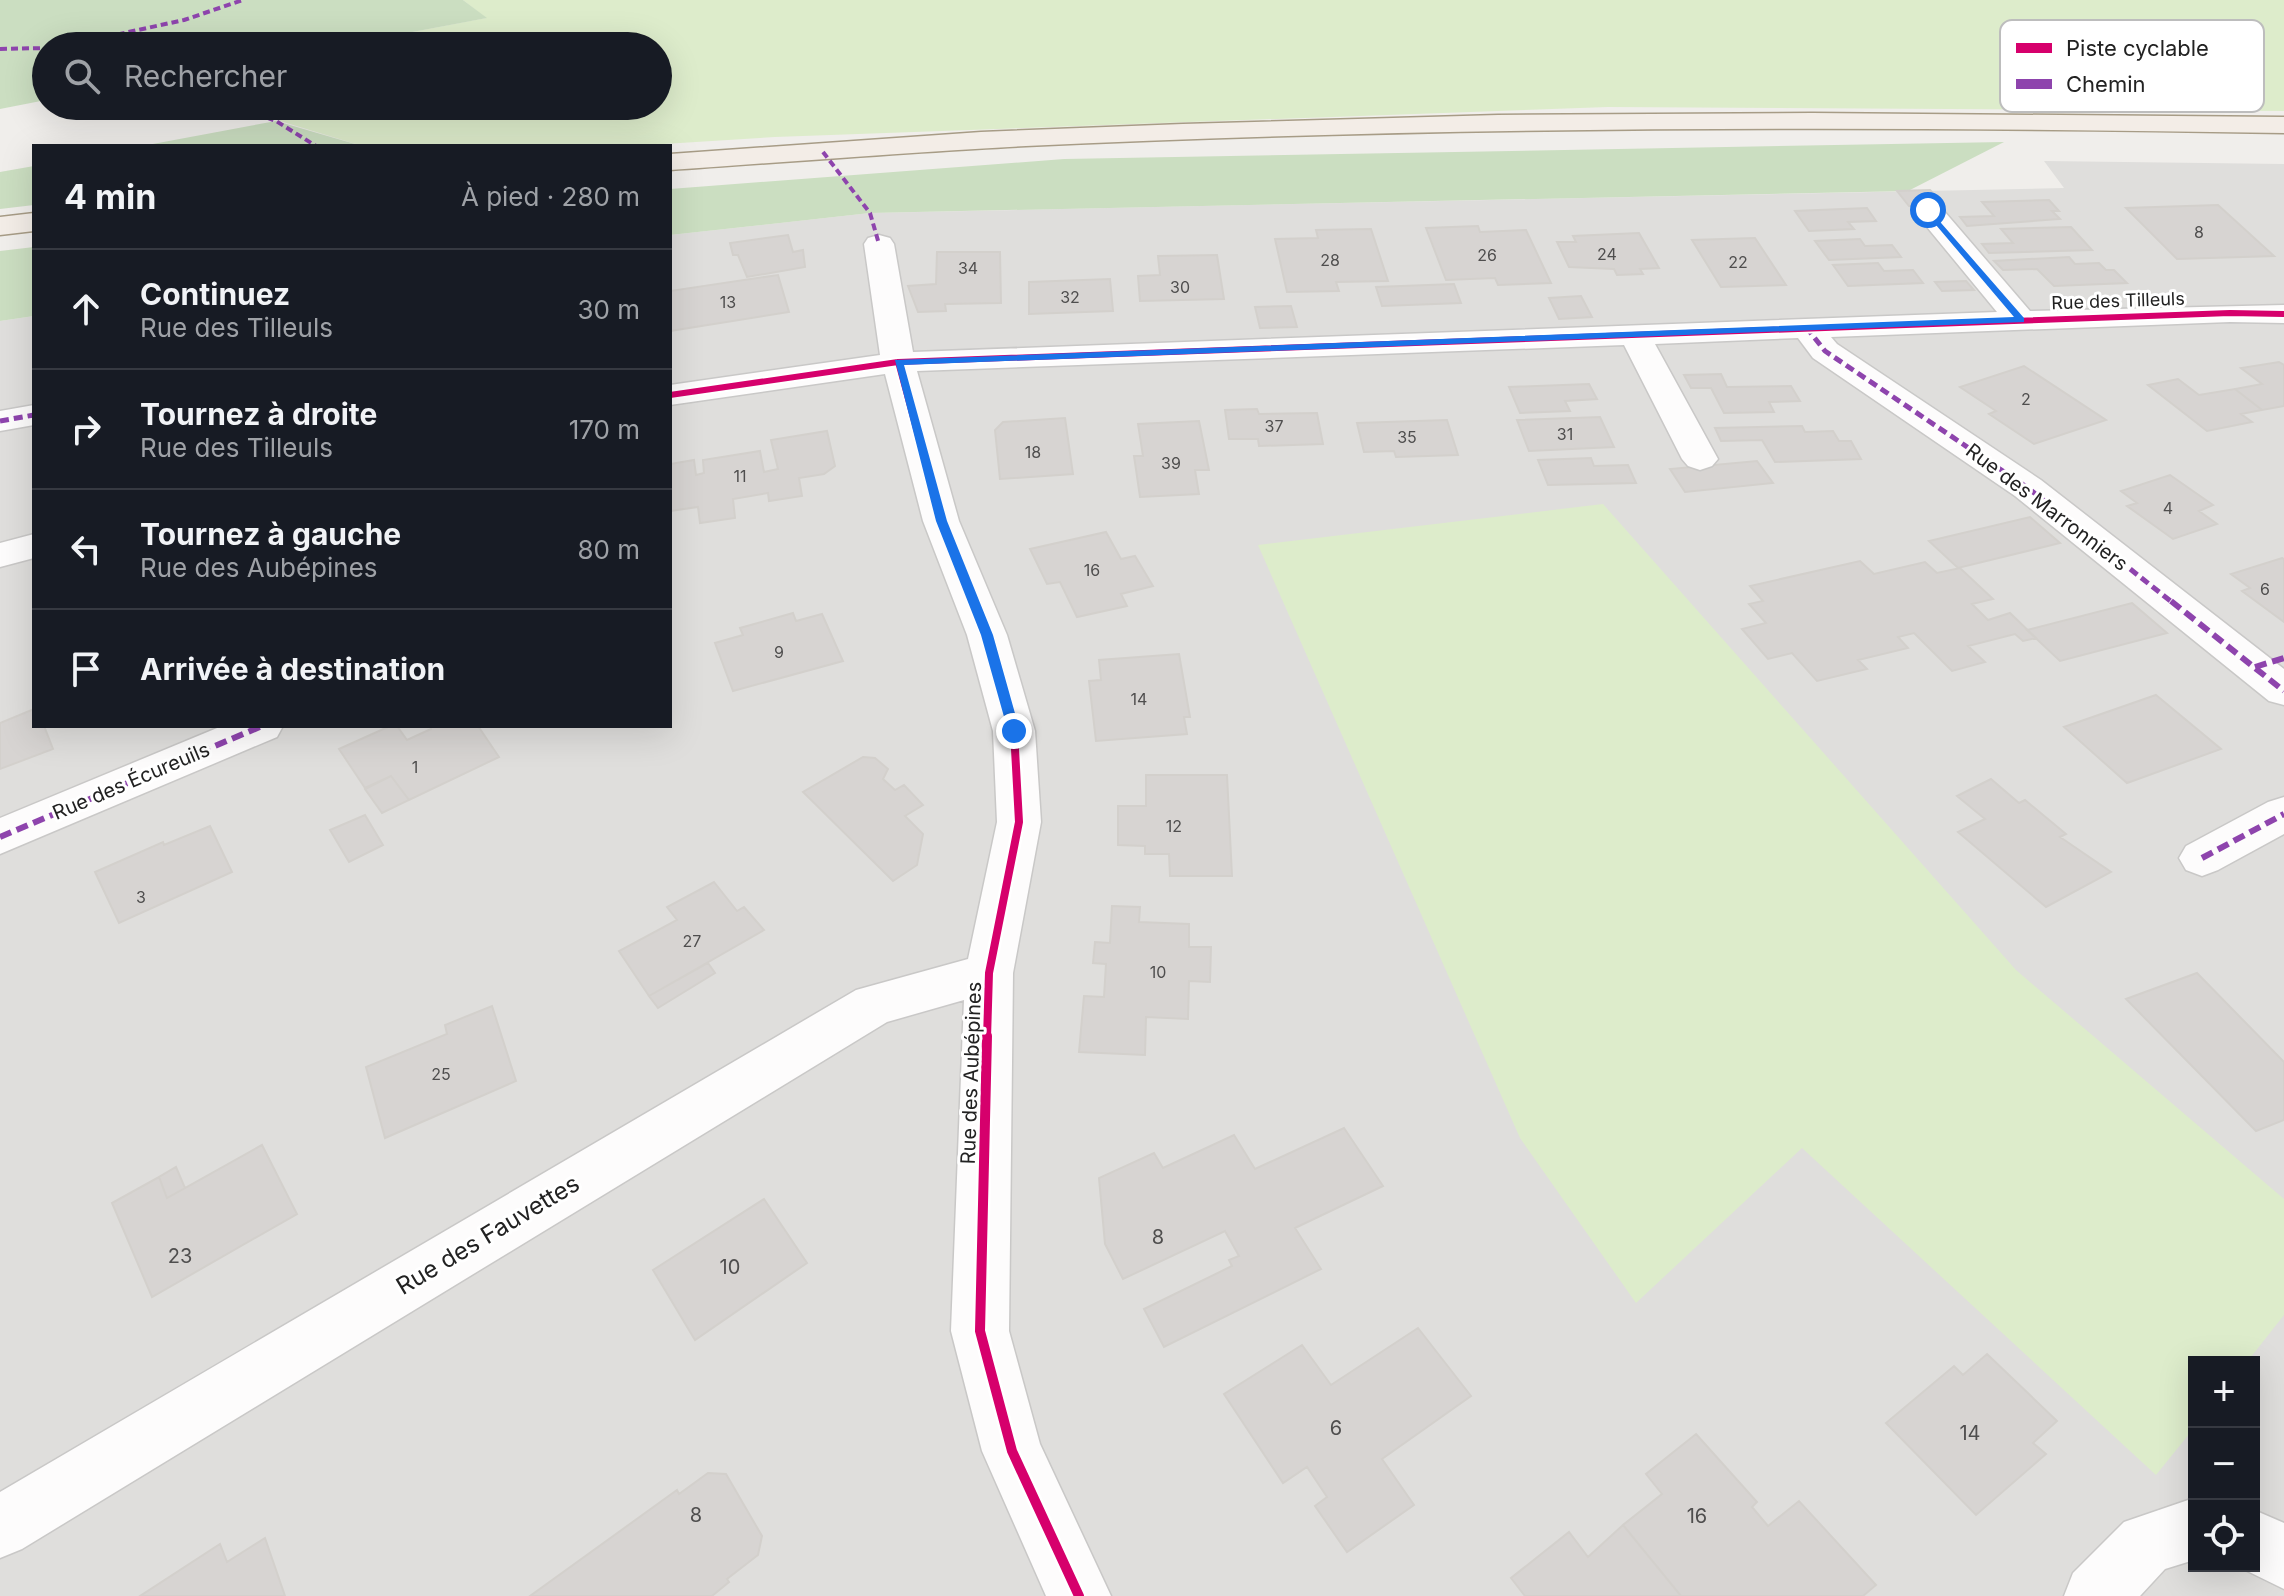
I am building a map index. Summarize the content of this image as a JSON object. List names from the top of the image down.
{
  "streets": {
    "street": [
      "Rue des Tilleuls",
      "Rue des Marronniers",
      "Rue des Écureuils",
      "Rue des Aubépines",
      "Rue des Fauvettes"
    ]
  },
  "crossings": [
    ["Rue des Tilleuls", "Rue des Marronniers"],
    ["Rue des Tilleuls", "Rue des Aubépines"],
    ["Rue des Aubépines", "Rue des Fauvettes"]
  ],
  "house_numbers": [
    "8",
    "24",
    "26",
    "28",
    "22",
    "34",
    "30",
    "32",
    "13",
    "2",
    "37",
    "31",
    "35",
    "18",
    "39",
    "11",
    "4",
    "16",
    "6",
    "9",
    "14",
    "1",
    "12",
    "3",
    "27",
    "10",
    "25",
    "8",
    "23",
    "10",
    "6",
    "14",
    "8",
    "16"
  ],
  "legend": ["Piste cyclable", "Chemin"],
  "page": {
    "search": "Rechercher",
    "heading": ["4 min", "À pied · 280 m"],
    "list": [
      ["Continuez", "Rue des Tilleuls", "30 m"],
      ["Tournez à droite", "Rue des Tilleuls", "170 m"],
      ["Tournez à gauche", "Rue des Aubépines", "80 m"],
      "Arrivée à destination"
    ],
    "map_buttons": ["+", "−"]
  }
}
